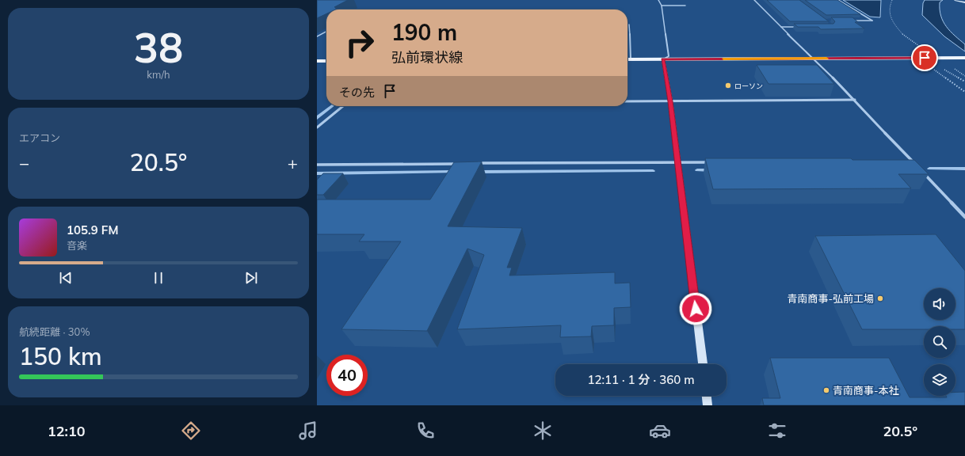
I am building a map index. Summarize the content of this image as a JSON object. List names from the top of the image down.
{
  "places": ["ローソン", "青南商事-弘前工場", "青南商事-本社"],
  "page": {
    "tile": [
      ["38", "km/h"],
      "エアコン",
      ["航続距離 · 30%", "150 km"]
    ],
    "turn": ["190 m", "弘前環状線"],
    "then": "その先",
    "heat": ["−", "20.5°", "+"],
    "song": ["105.9 FM", "音楽"],
    "limit": "40",
    "trip": "12:11 · 1 分 · 360 m",
    "tabs": ["12:10", "20.5°"]
  }
}
